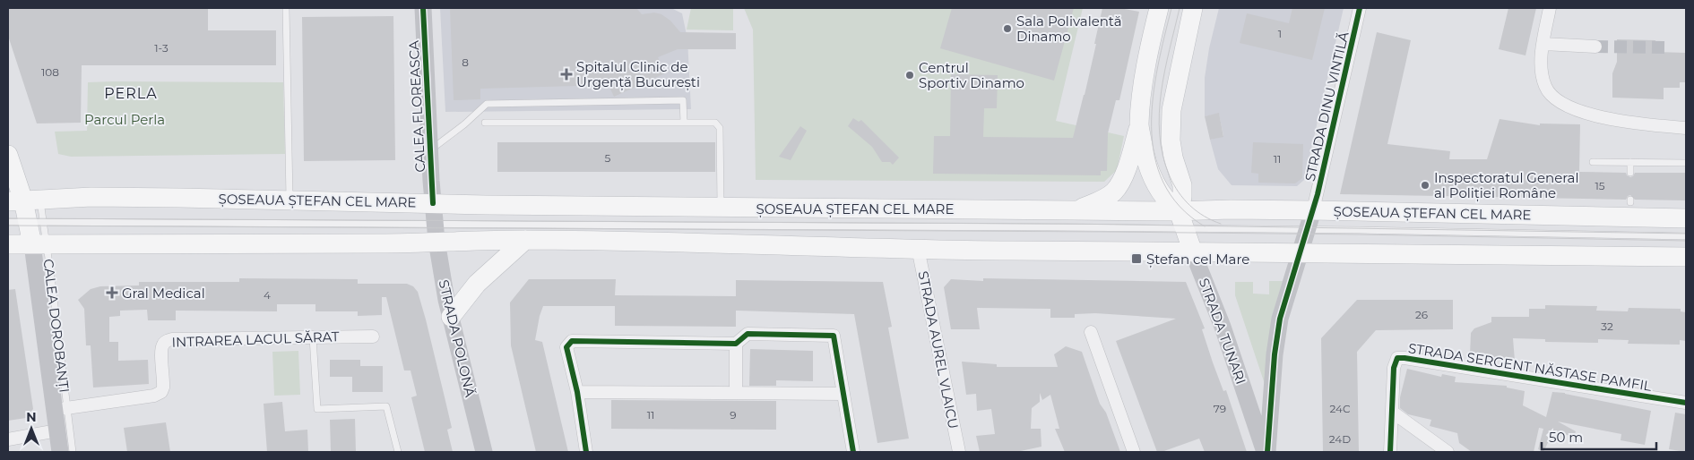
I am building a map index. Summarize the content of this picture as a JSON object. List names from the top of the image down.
{
  "streets": {
    "main road": ["ȘOSEAUA ȘTEFAN CEL MARE", "CALEA DOROBANȚI", "STRADA TUNARI"],
    "street": [
      "CALEA FLOREASCA",
      "STRADA DINU VINTILĂ",
      "STRADA POLONĂ",
      "INTRAREA LACUL SĂRAT",
      "STRADA AUREL VLAICU",
      "STRADA SERGENT NĂSTASE PAMFIL"
    ]
  },
  "crossings": [
    ["CALEA FLOREASCA", "ȘOSEAUA ȘTEFAN CEL MARE"],
    ["CALEA FLOREASCA", "STRADA POLONĂ"],
    ["STRADA DINU VINTILĂ", "ȘOSEAUA ȘTEFAN CEL MARE"],
    ["STRADA DINU VINTILĂ", "STRADA TUNARI"],
    ["ȘOSEAUA ȘTEFAN CEL MARE", "CALEA DOROBANȚI"],
    ["ȘOSEAUA ȘTEFAN CEL MARE", "STRADA TUNARI"],
    ["ȘOSEAUA ȘTEFAN CEL MARE", "STRADA POLONĂ"],
    ["ȘOSEAUA ȘTEFAN CEL MARE", "STRADA AUREL VLAICU"],
    ["CALEA DOROBANȚI", "INTRAREA LACUL SĂRAT"]
  ],
  "districts": ["PERLA"],
  "parks": ["Parcul Perla"],
  "places": {
    "other": ["Sala Polivalentă Dinamo", "Centrul Sportiv Dinamo", "Inspectoratul General al Poliției Române"],
    "health": ["Spitalul Clinic de Urgență București", "Gral Medical"],
    "transit": ["Ștefan cel Mare"]
  },
  "house_numbers": [
    "1",
    "1-3",
    "8",
    "108",
    "5",
    "11",
    "15",
    "4",
    "26",
    "32",
    "79",
    "24C",
    "11",
    "9",
    "24D"
  ],
  "scale_bar": "50 m",
  "north": "top"
}
